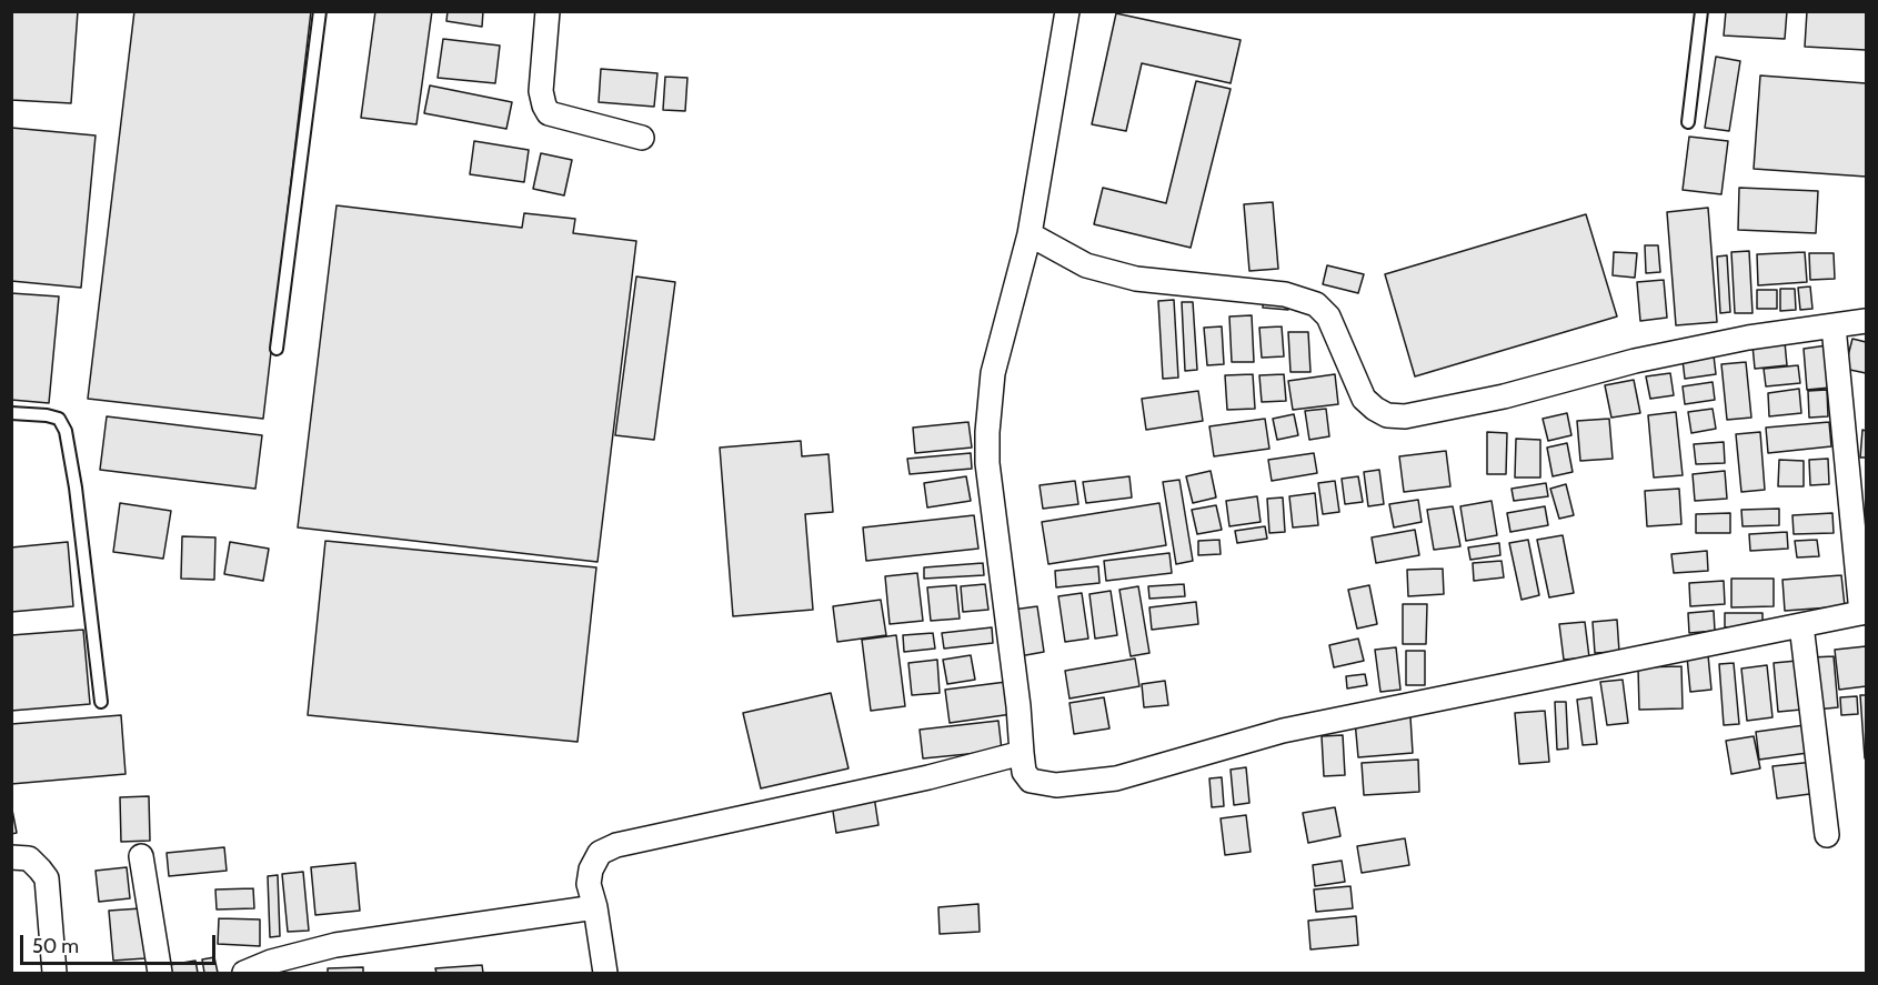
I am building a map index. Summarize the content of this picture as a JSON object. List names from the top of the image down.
{
  "scale_bar": "50 m"
}
